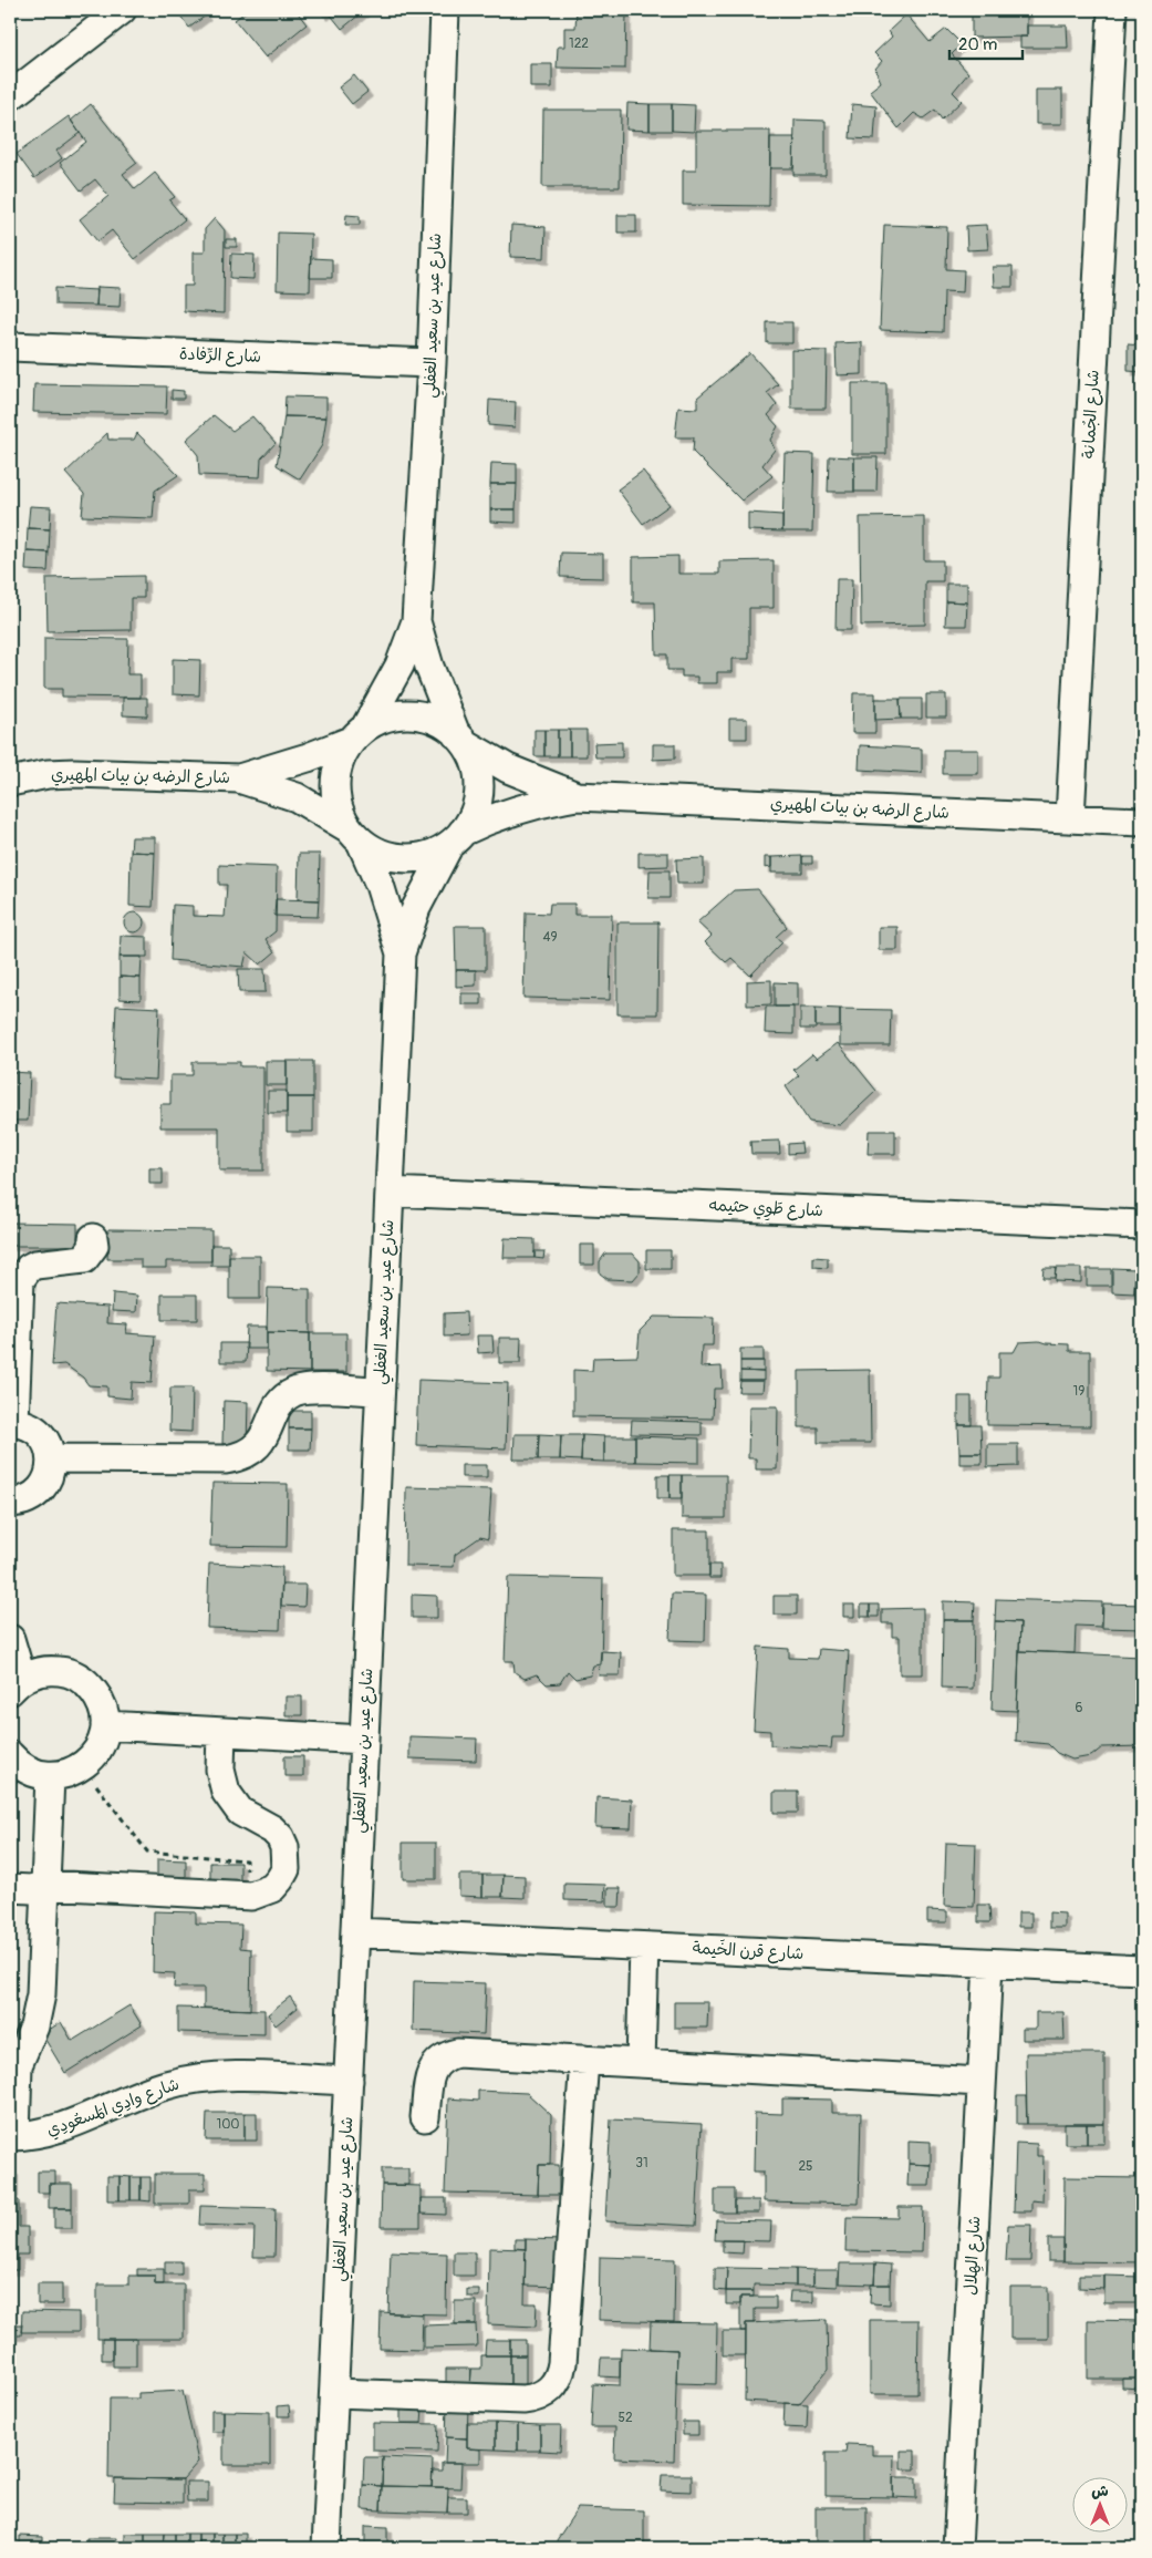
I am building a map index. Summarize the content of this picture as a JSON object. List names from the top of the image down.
{
  "streets": {
    "street": [
      "شارع عيد بن سعيد الغفلي",
      "شارع الرِّفادة",
      "شارع الجُمانة",
      "شارع الرضه بن بيات المهيري",
      "شارع طَوِي حثيمه",
      "شارع قرن الخَيمة",
      "شارع وادِي المَسعُودِي",
      "شارع الهِلال"
    ]
  },
  "crossings": [
    ["شارع عيد بن سعيد الغفلي", "شارع الرِّفادة"],
    ["شارع عيد بن سعيد الغفلي", "شارع الرضه بن بيات المهيري"],
    ["شارع عيد بن سعيد الغفلي", "شارع طَوِي حثيمه"],
    ["شارع عيد بن سعيد الغفلي", "شارع قرن الخَيمة"],
    ["شارع عيد بن سعيد الغفلي", "شارع وادِي المَسعُودِي"],
    ["شارع الجُمانة", "شارع الرضه بن بيات المهيري"],
    ["شارع قرن الخَيمة", "شارع الهِلال"]
  ],
  "house_numbers": [
    "122",
    "49",
    "19",
    "6",
    "100",
    "31",
    "25",
    "52"
  ],
  "scale_bar": "20 m",
  "north": "top"
}
